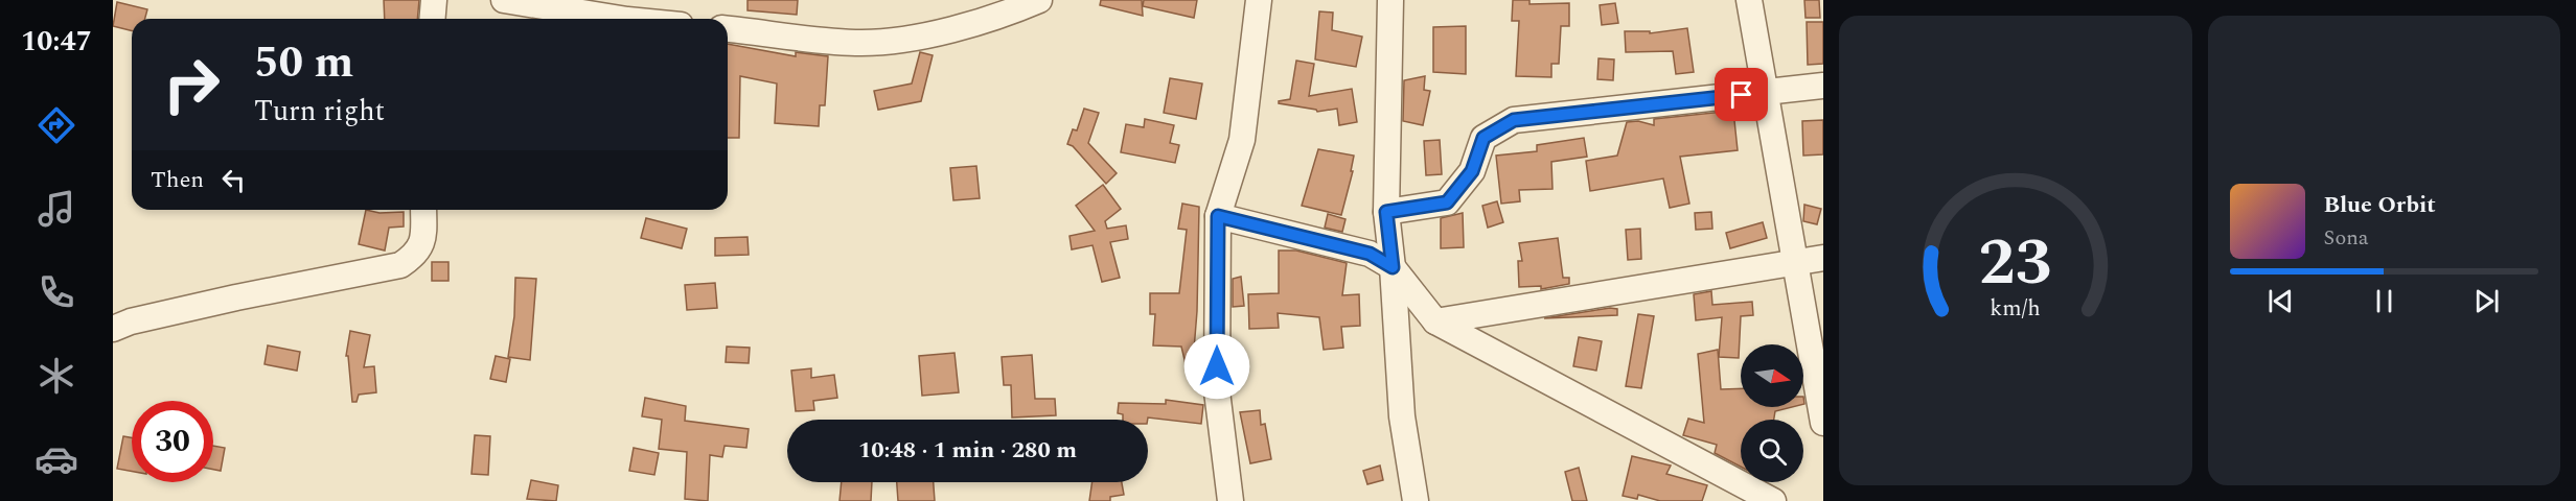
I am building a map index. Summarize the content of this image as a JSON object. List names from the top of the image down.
{
  "north": "right",
  "page": {
    "tabs": "10:47",
    "turn": ["50 m", "Turn right"],
    "then": "Then",
    "song": ["Blue Orbit", "Sona"],
    "limit": "30",
    "trip": "10:48 · 1 min · 280 m",
    "gauge": ["23", "km/h"]
  }
}
